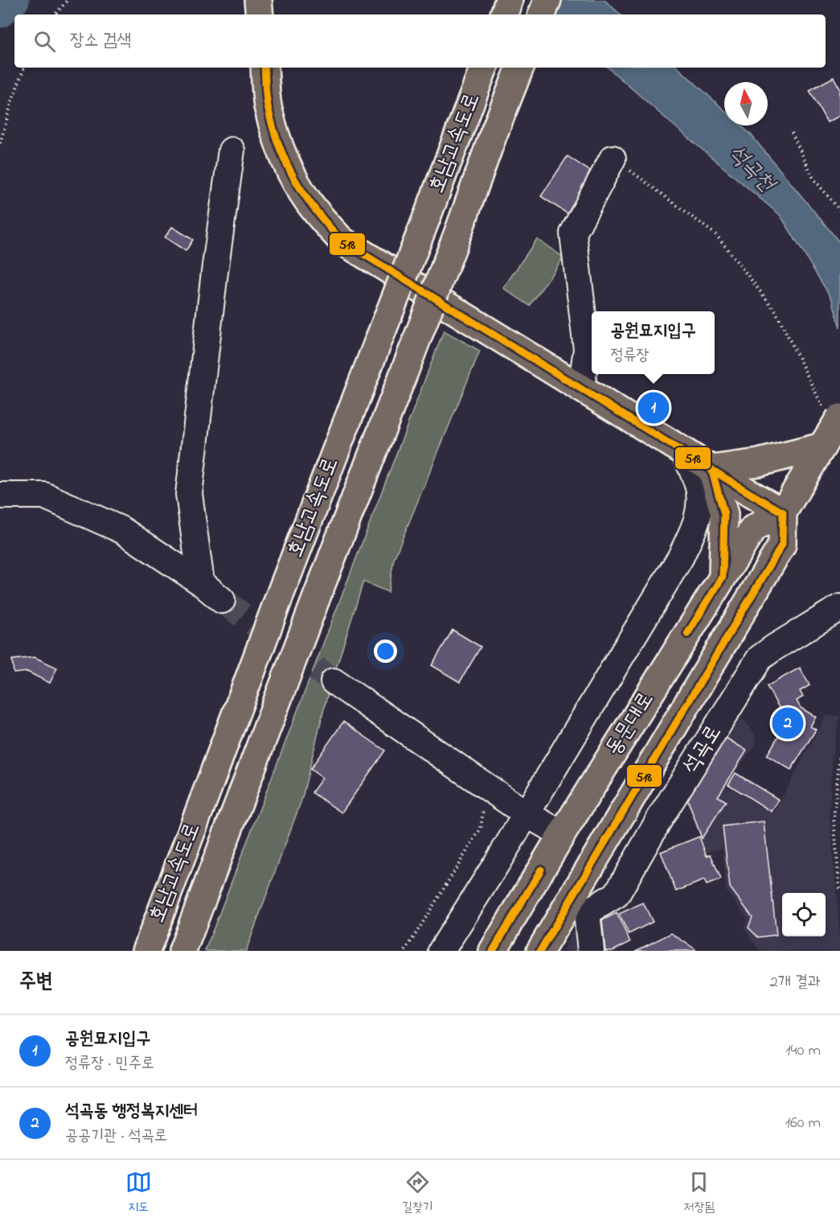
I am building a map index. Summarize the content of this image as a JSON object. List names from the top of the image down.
{
  "streets": {
    "main road": ["호남고속도로", "동문대로"],
    "street": ["석곡로"]
  },
  "crossings": [
    ["동문대로", "석곡로"]
  ],
  "water": ["석곡천"],
  "lines": ["transit line 518"],
  "north": "top",
  "page": {
    "search": "장소 검색",
    "popup": ["공원묘지입구", "정류장"],
    "pins": ["1", "2"],
    "heading": ["주변", "2개 결과"],
    "list": [
      {
        "mark": "1",
        "name": "공원묘지입구",
        "note": "정류장 · 민주로",
        "value": "140 m"
      },
      {
        "mark": "2",
        "name": "석곡동 행정복지센터",
        "note": "공공기관 · 석곡로",
        "value": "160 m"
      }
    ],
    "nav": ["지도", "길찾기", "저장됨"]
  }
}
